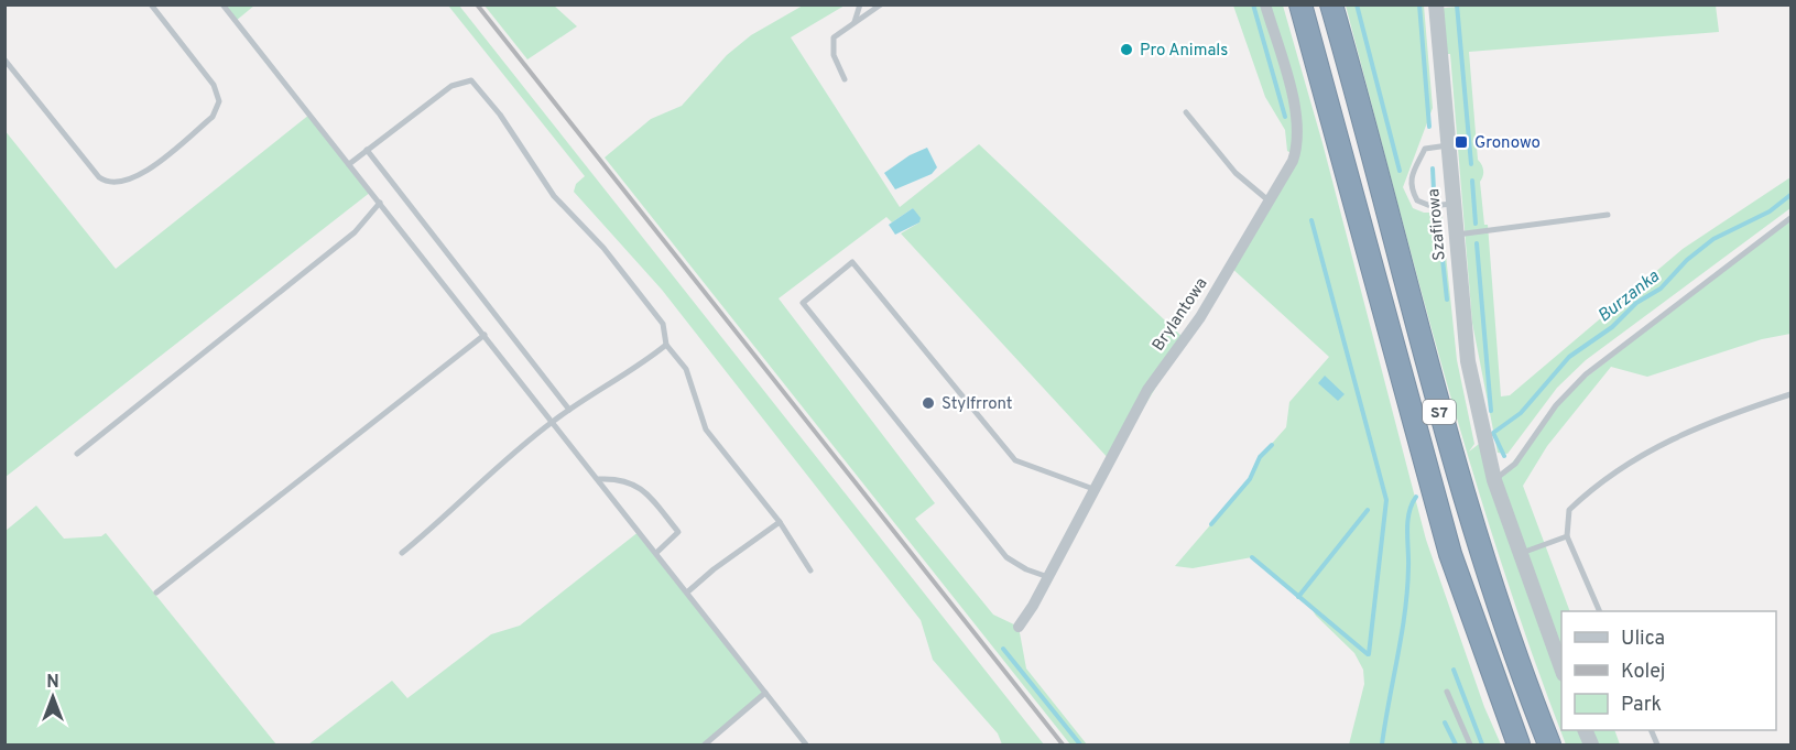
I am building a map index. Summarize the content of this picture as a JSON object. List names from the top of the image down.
{
  "streets": {
    "highway": ["S7"],
    "street": ["Szafirowa", "Brylantowa"]
  },
  "water": ["Burzanka"],
  "places": {
    "other": ["Pro Animals", "Stylfrront"],
    "transit": ["Gronowo"]
  },
  "legend": ["Ulica", "Kolej", "Park"],
  "north": "top"
}
